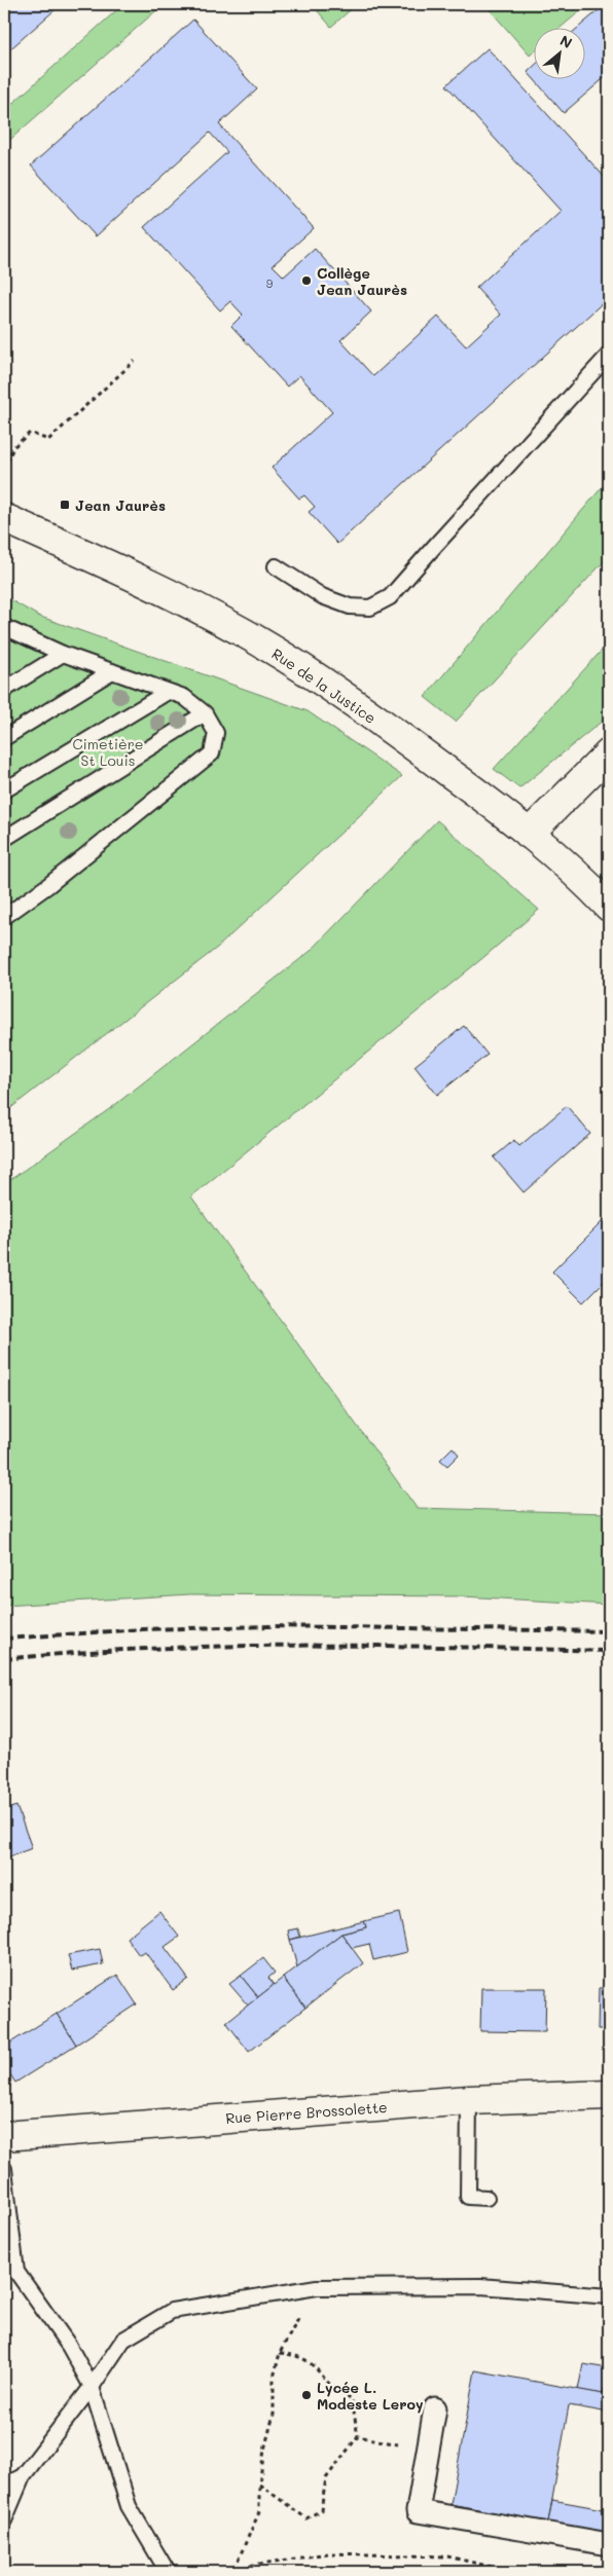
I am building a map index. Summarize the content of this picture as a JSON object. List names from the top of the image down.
{
  "streets": {
    "street": ["Rue de la Justice", "Rue Pierre Brossolette"]
  },
  "parks": ["Cimetière St Louis"],
  "places": {
    "other": ["Collège Jean Jaurès", "Lycée L. Modeste Leroy"],
    "transit": ["Jean Jaurès"]
  },
  "house_numbers": ["9"],
  "north": "top right"
}
